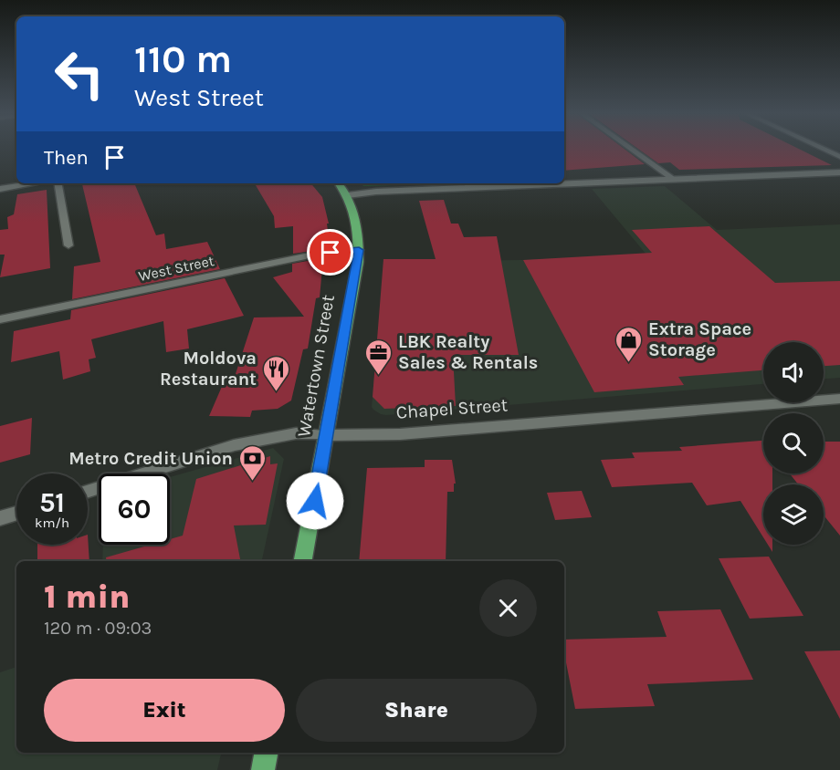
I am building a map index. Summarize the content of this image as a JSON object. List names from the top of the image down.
{
  "streets": {
    "main road": ["Watertown Street"],
    "street": ["West Street", "Chapel Street"]
  },
  "crossings": [
    ["West Street", "Watertown Street"],
    ["Watertown Street", "Chapel Street"]
  ],
  "places": {
    "shop": ["Extra Space Storage"],
    "office": ["LBK Realty Sales & Rentals"],
    "restaurant": ["Moldova Restaurant"],
    "bank": ["Metro Credit Union"]
  },
  "page": {
    "turn": ["110 m", "West Street"],
    "then": "Then",
    "speed": "51 km/h",
    "limit": "60",
    "heading": ["1 min", "120 m · 09:03"],
    "buttons": ["Exit", "Share"]
  }
}
